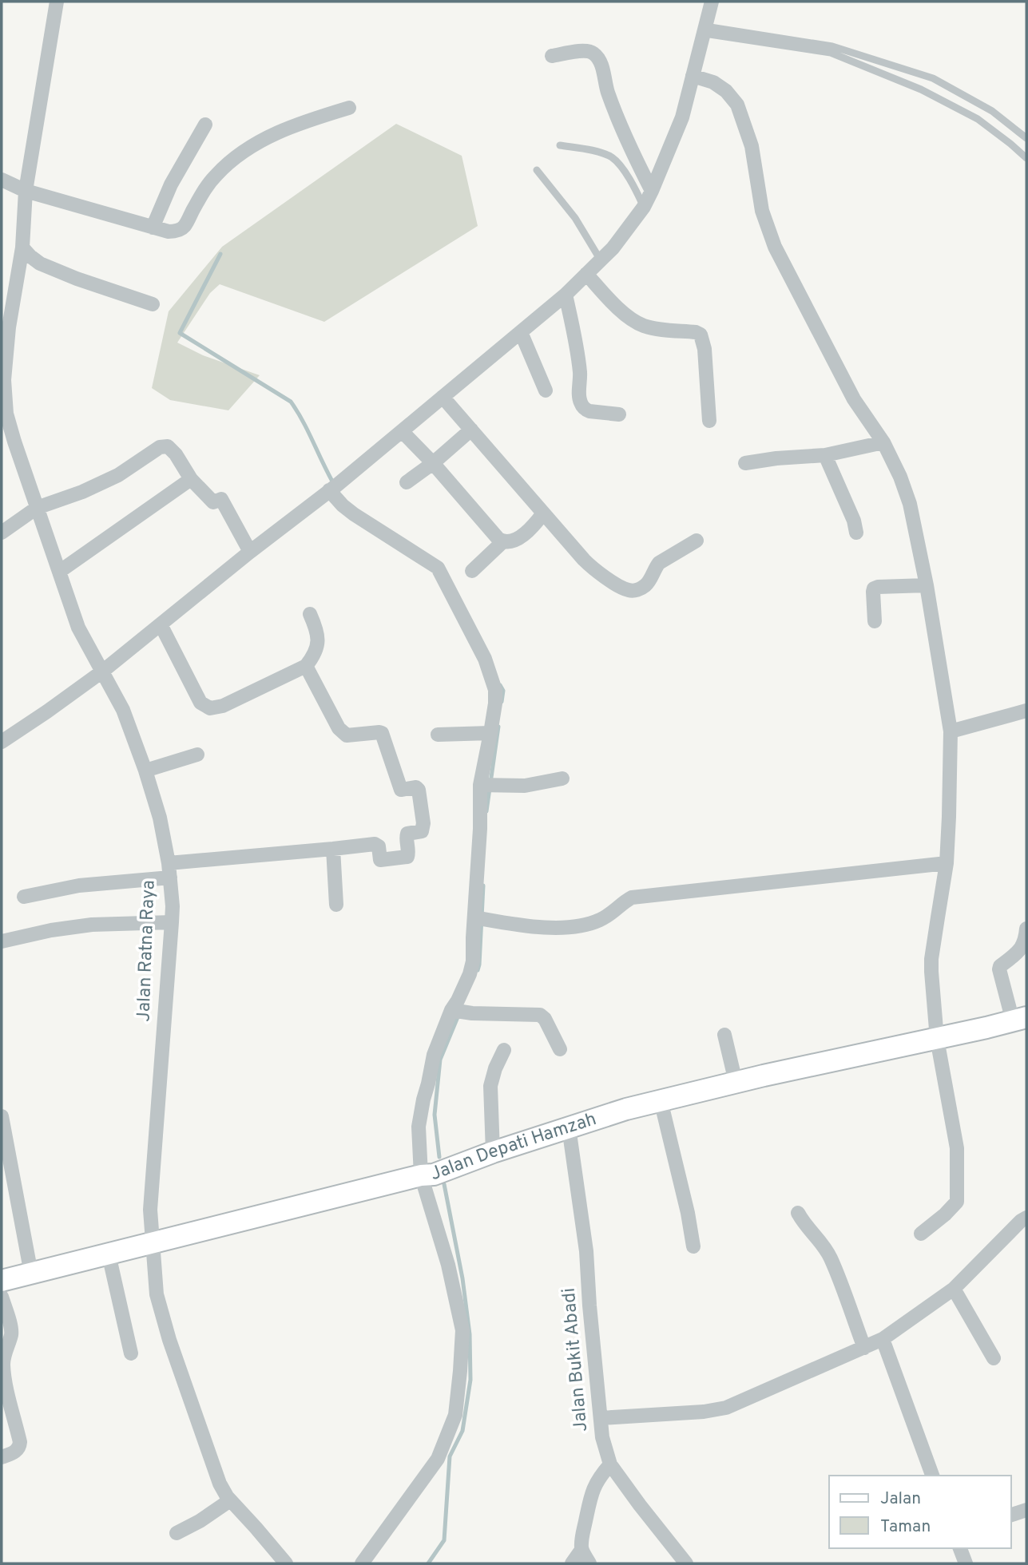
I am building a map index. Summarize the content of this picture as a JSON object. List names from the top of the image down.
{
  "streets": {
    "main road": ["Jalan Depati Hamzah"],
    "street": ["Jalan Ratna Raya", "Jalan Bukit Abadi"]
  },
  "crossings": [
    ["Jalan Ratna Raya", "Jalan Depati Hamzah"],
    ["Jalan Depati Hamzah", "Jalan Bukit Abadi"]
  ],
  "legend": ["Jalan", "Taman"]
}
